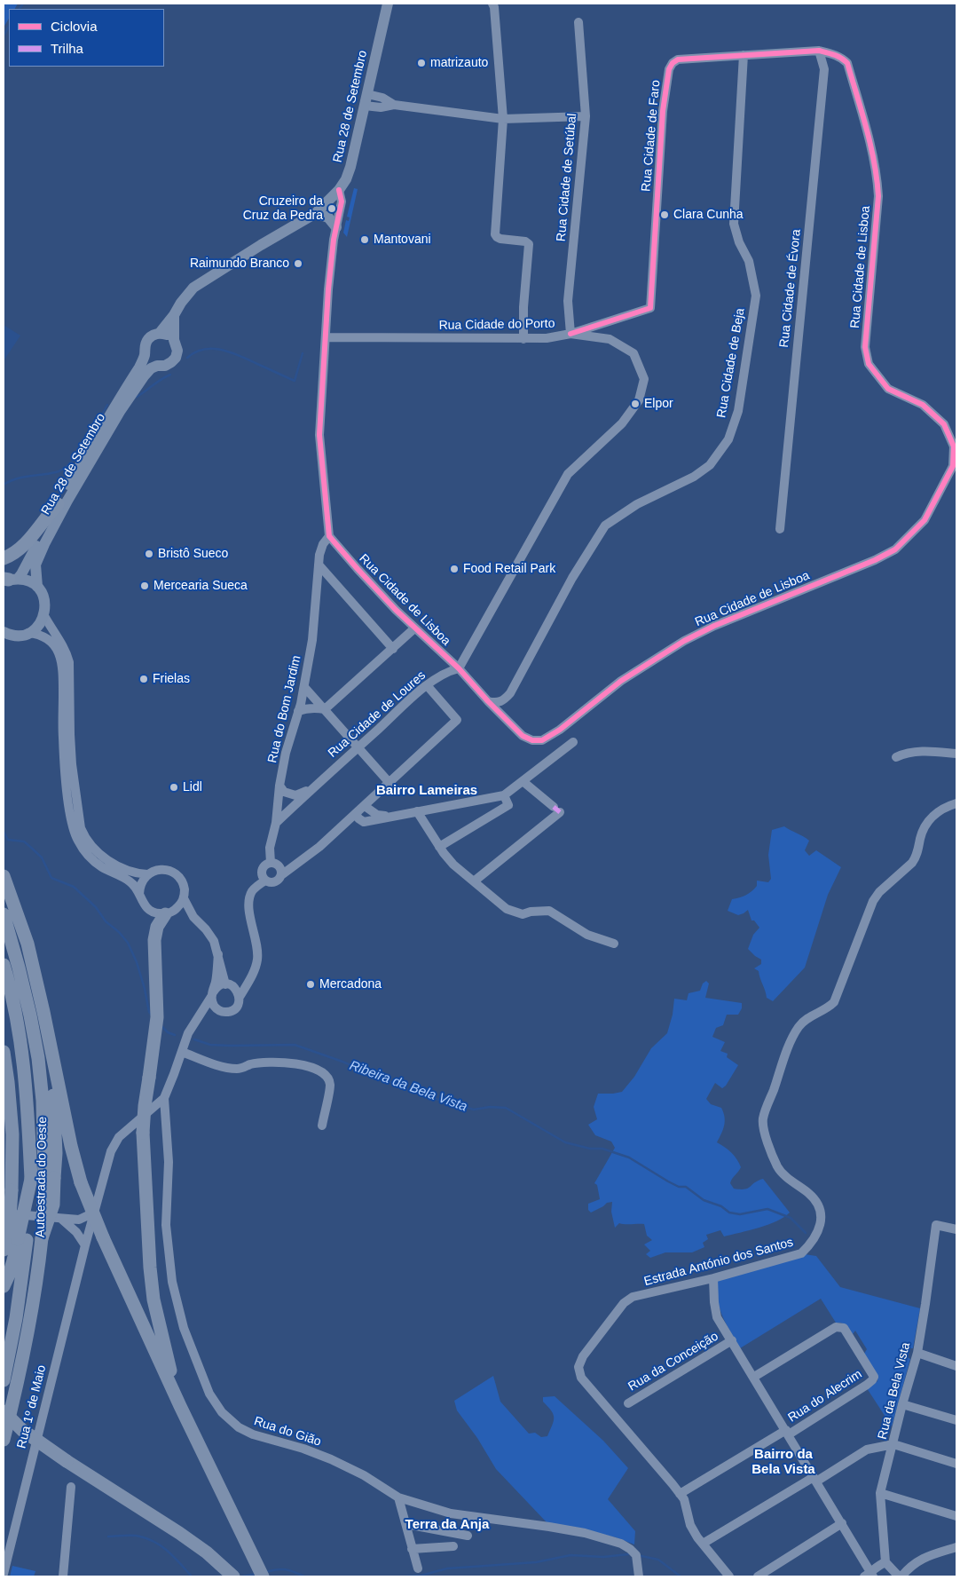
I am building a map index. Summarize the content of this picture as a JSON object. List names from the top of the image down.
{
  "streets": {
    "highway": ["Autoestrada do Oeste"],
    "main road": ["Rua 28 de Setembro"],
    "street": [
      "Rua Cidade de Faro",
      "Rua Cidade de Setúbal",
      "Rua Cidade de Lisboa",
      "Rua Cidade de Évora",
      "Rua Cidade do Porto",
      "Rua Cidade de Beja",
      "Rua do Bom Jardim",
      "Rua Cidade de Loures",
      "Estrada António dos Santos",
      "Rua da Conceição",
      "Rua da Bela Vista",
      "Rua do Alecrim",
      "Rua 1º de Maio",
      "Rua do Gião"
    ]
  },
  "crossings": [
    ["Rua Cidade de Faro", "Rua Cidade de Setúbal"],
    ["Rua Cidade de Faro", "Rua Cidade de Lisboa"],
    ["Rua Cidade de Faro", "Rua Cidade de Évora"],
    ["Rua Cidade de Faro", "Rua Cidade do Porto"],
    ["Rua Cidade de Faro", "Rua Cidade de Beja"],
    ["Rua Cidade de Setúbal", "Rua Cidade do Porto"],
    ["Rua Cidade de Lisboa", "Rua Cidade do Porto"],
    ["Rua Cidade de Lisboa", "Rua Cidade de Beja"],
    ["Rua Cidade de Lisboa", "Rua do Bom Jardim"],
    ["Rua Cidade de Lisboa", "Rua Cidade de Loures"],
    ["Rua Cidade do Porto", "Rua Cidade de Loures"],
    ["Estrada António dos Santos", "Rua do Alecrim"]
  ],
  "districts": ["Bairro Lameiras", "Bairro da Bela Vista", "Terra da Anja"],
  "water": ["Ribeira da Bela Vista"],
  "places": [
    "matrizauto",
    "Cruzeiro da Cruz da Pedra",
    "Clara Cunha",
    "Mantovani",
    "Raimundo Branco",
    "Elpor",
    "Bristô Sueco",
    "Food Retail Park",
    "Mercearia Sueca",
    "Frielas",
    "Lidl",
    "Mercadona"
  ],
  "legend": ["Ciclovia", "Trilha"]
}
